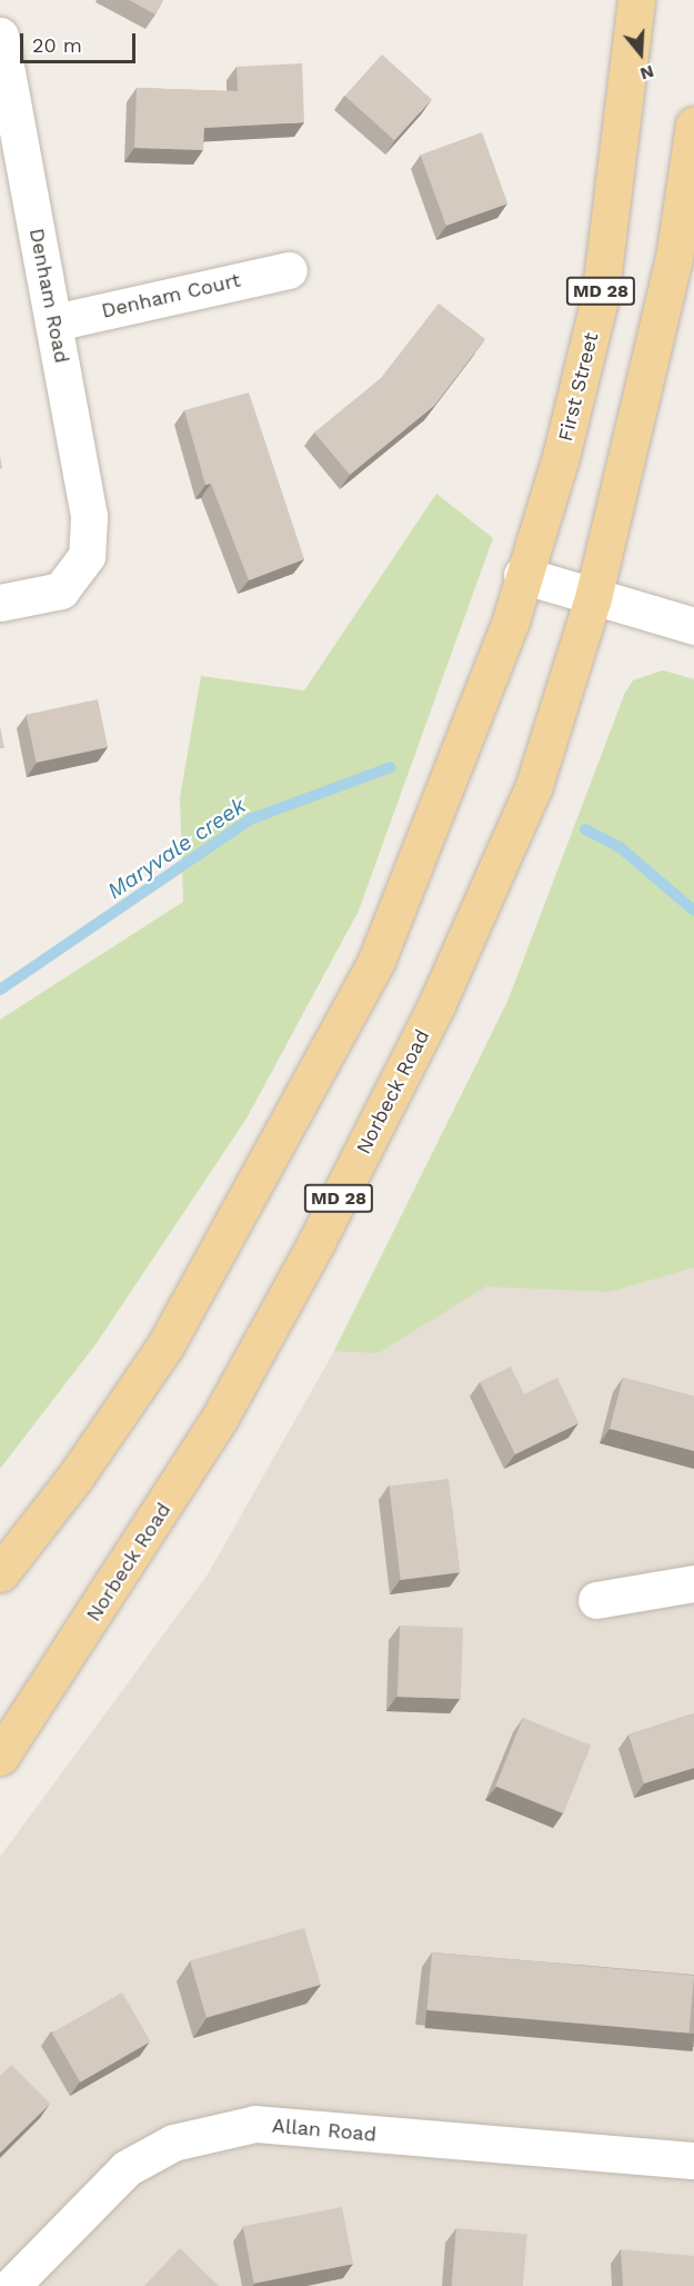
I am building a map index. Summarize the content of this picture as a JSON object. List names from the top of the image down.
{
  "streets": {
    "main road": ["MD 28", "First Street", "Norbeck Road"],
    "street": ["Denham Road", "Denham Court", "Allan Road"]
  },
  "crossings": [
    ["MD 28", "First Street"],
    ["MD 28", "Norbeck Road"],
    ["Denham Road", "Denham Court"]
  ],
  "water": ["Maryvale creek"],
  "scale_bar": "20 m",
  "north": "bottom"
}
